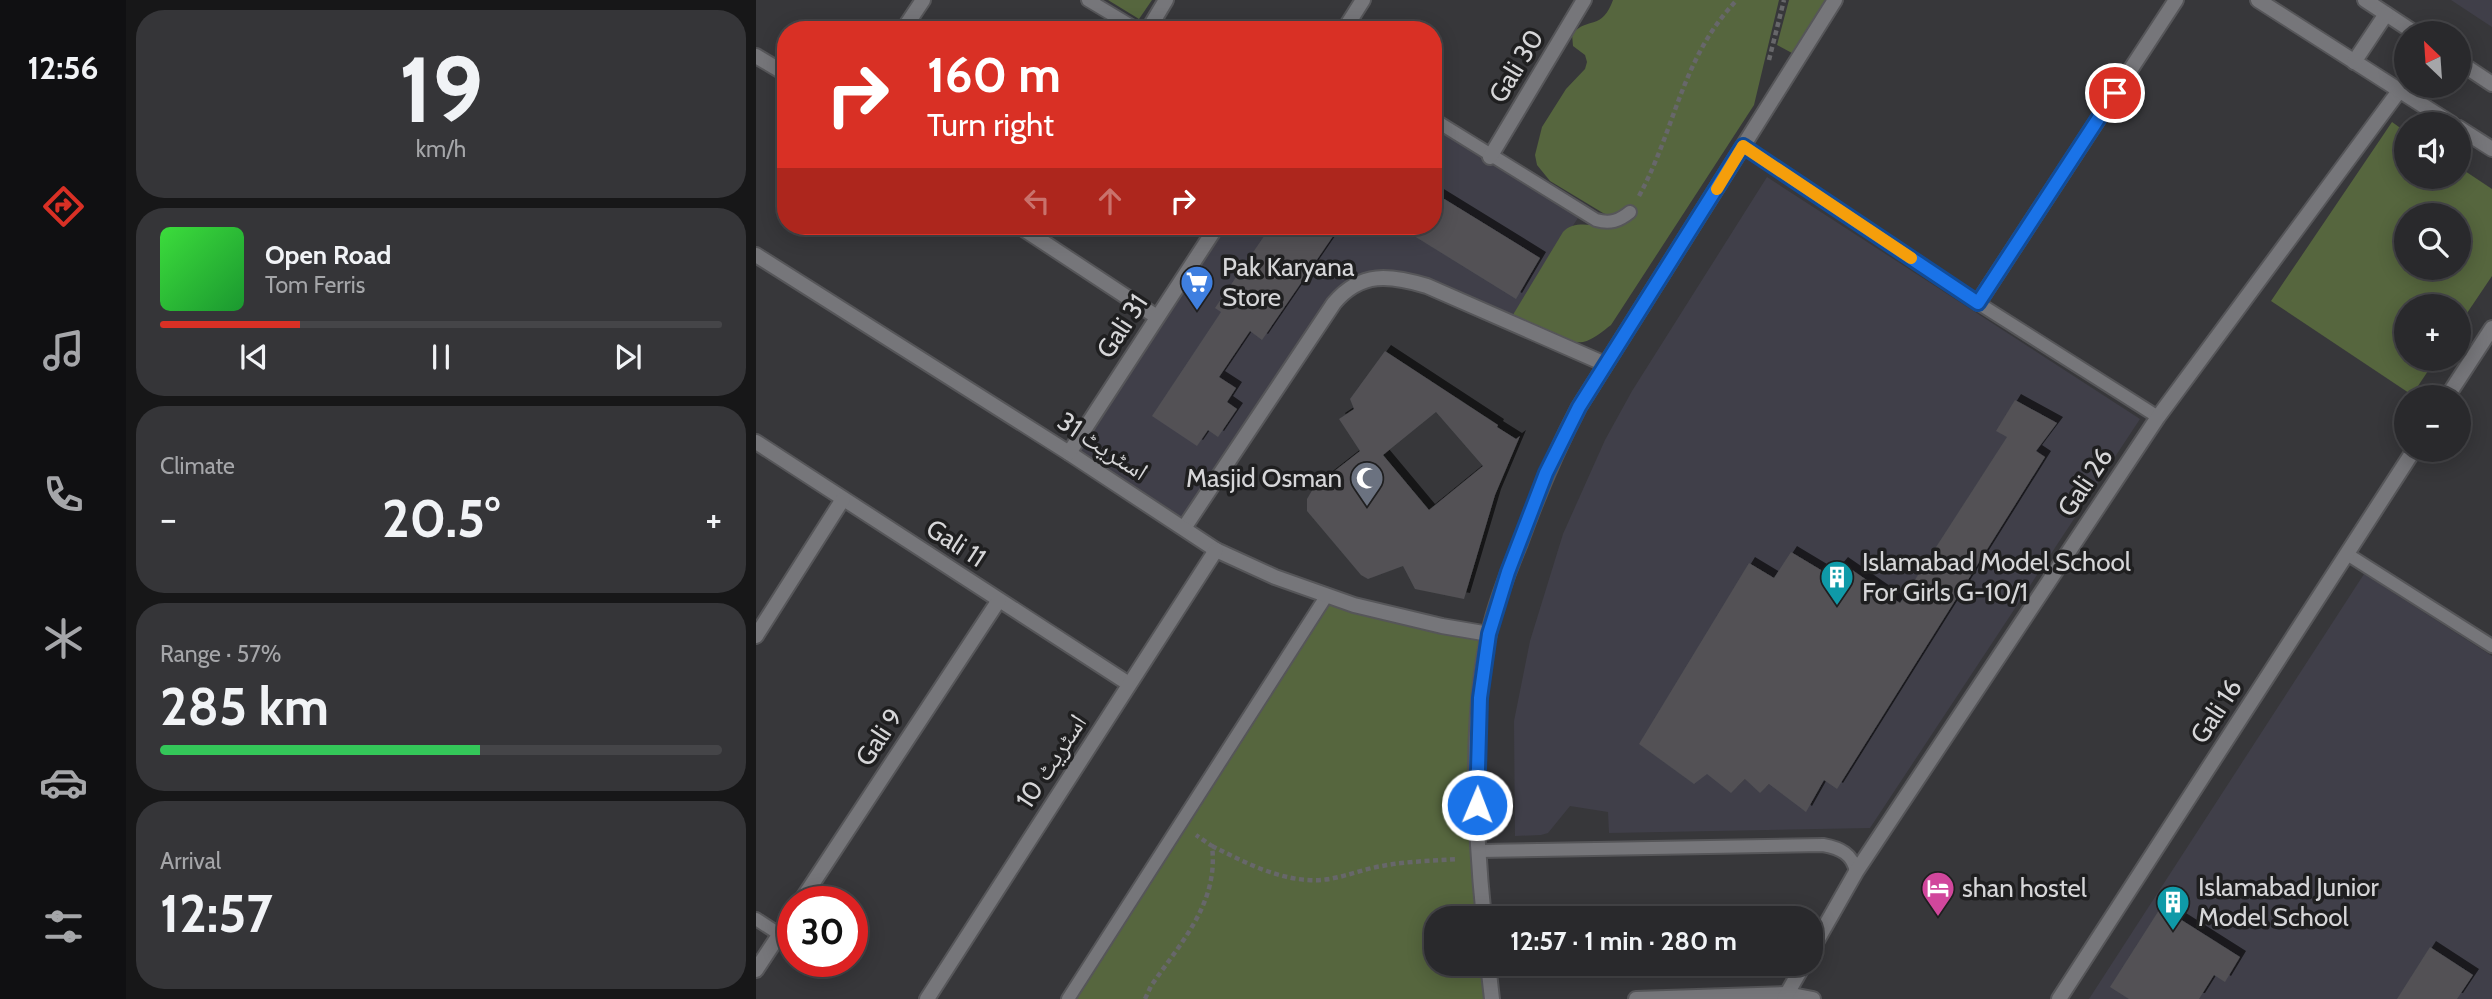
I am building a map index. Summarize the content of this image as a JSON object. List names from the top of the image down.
{
  "streets": {
    "street": [
      "Gali 30",
      "Gali 31",
      "اسٹریٹ 31",
      "Gali 26",
      "Gali 11",
      "Gali 16",
      "Gali 9",
      "اسٹریٹ 10"
    ]
  },
  "crossings": [
    ["Gali 31", "اسٹریٹ 31"],
    ["اسٹریٹ 31", "اسٹریٹ 10"],
    ["Gali 11", "Gali 9"],
    ["Gali 11", "اسٹریٹ 10"]
  ],
  "places": {
    "supermarket": ["Pak Karyana Store"],
    "mosque": ["Masjid Osman"],
    "building": ["Islamabad Model School For Girls G-10/1", "Islamabad Junior Model School"],
    "hotel": ["shan hostel"]
  },
  "north": "top left",
  "page": {
    "tabs": "12:56",
    "tile": [
      ["19", "km/h"],
      "Climate",
      ["Range · 57%", "285 km"],
      ["Arrival", "12:57"]
    ],
    "map_buttons": ["+", "−"],
    "turn": ["160 m", "Turn right"],
    "song": ["Open Road", "Tom Ferris"],
    "heat": ["−", "20.5°", "+"],
    "limit": "30",
    "trip": "12:57 · 1 min · 280 m"
  }
}
